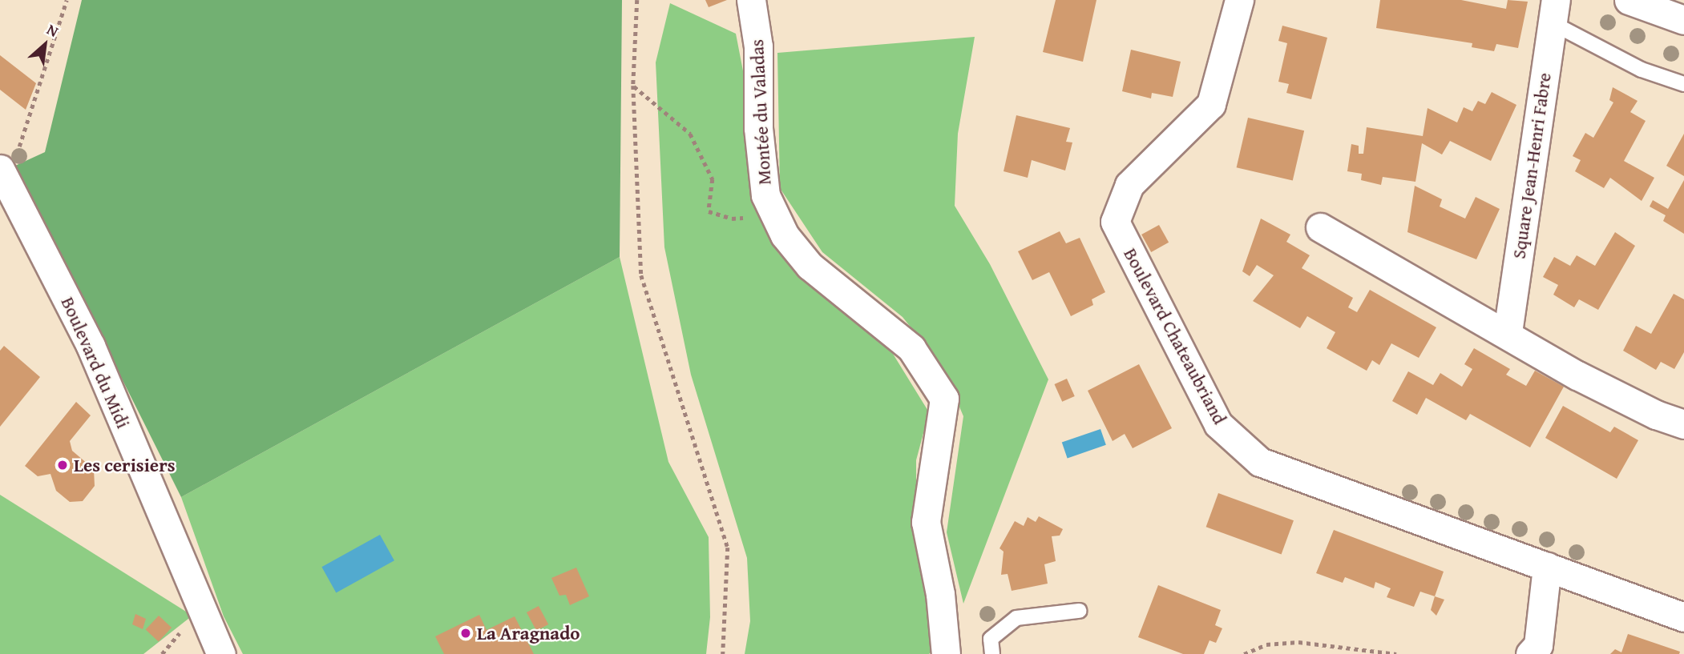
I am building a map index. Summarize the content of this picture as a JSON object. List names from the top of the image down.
{
  "streets": {
    "street": [
      "Montée du Valadas",
      "Square Jean-Henri Fabre",
      "Boulevard Chateaubriand",
      "Boulevard du Midi"
    ]
  },
  "places": ["Les cerisiers", "La Aragnado"],
  "north": "top right"
}
